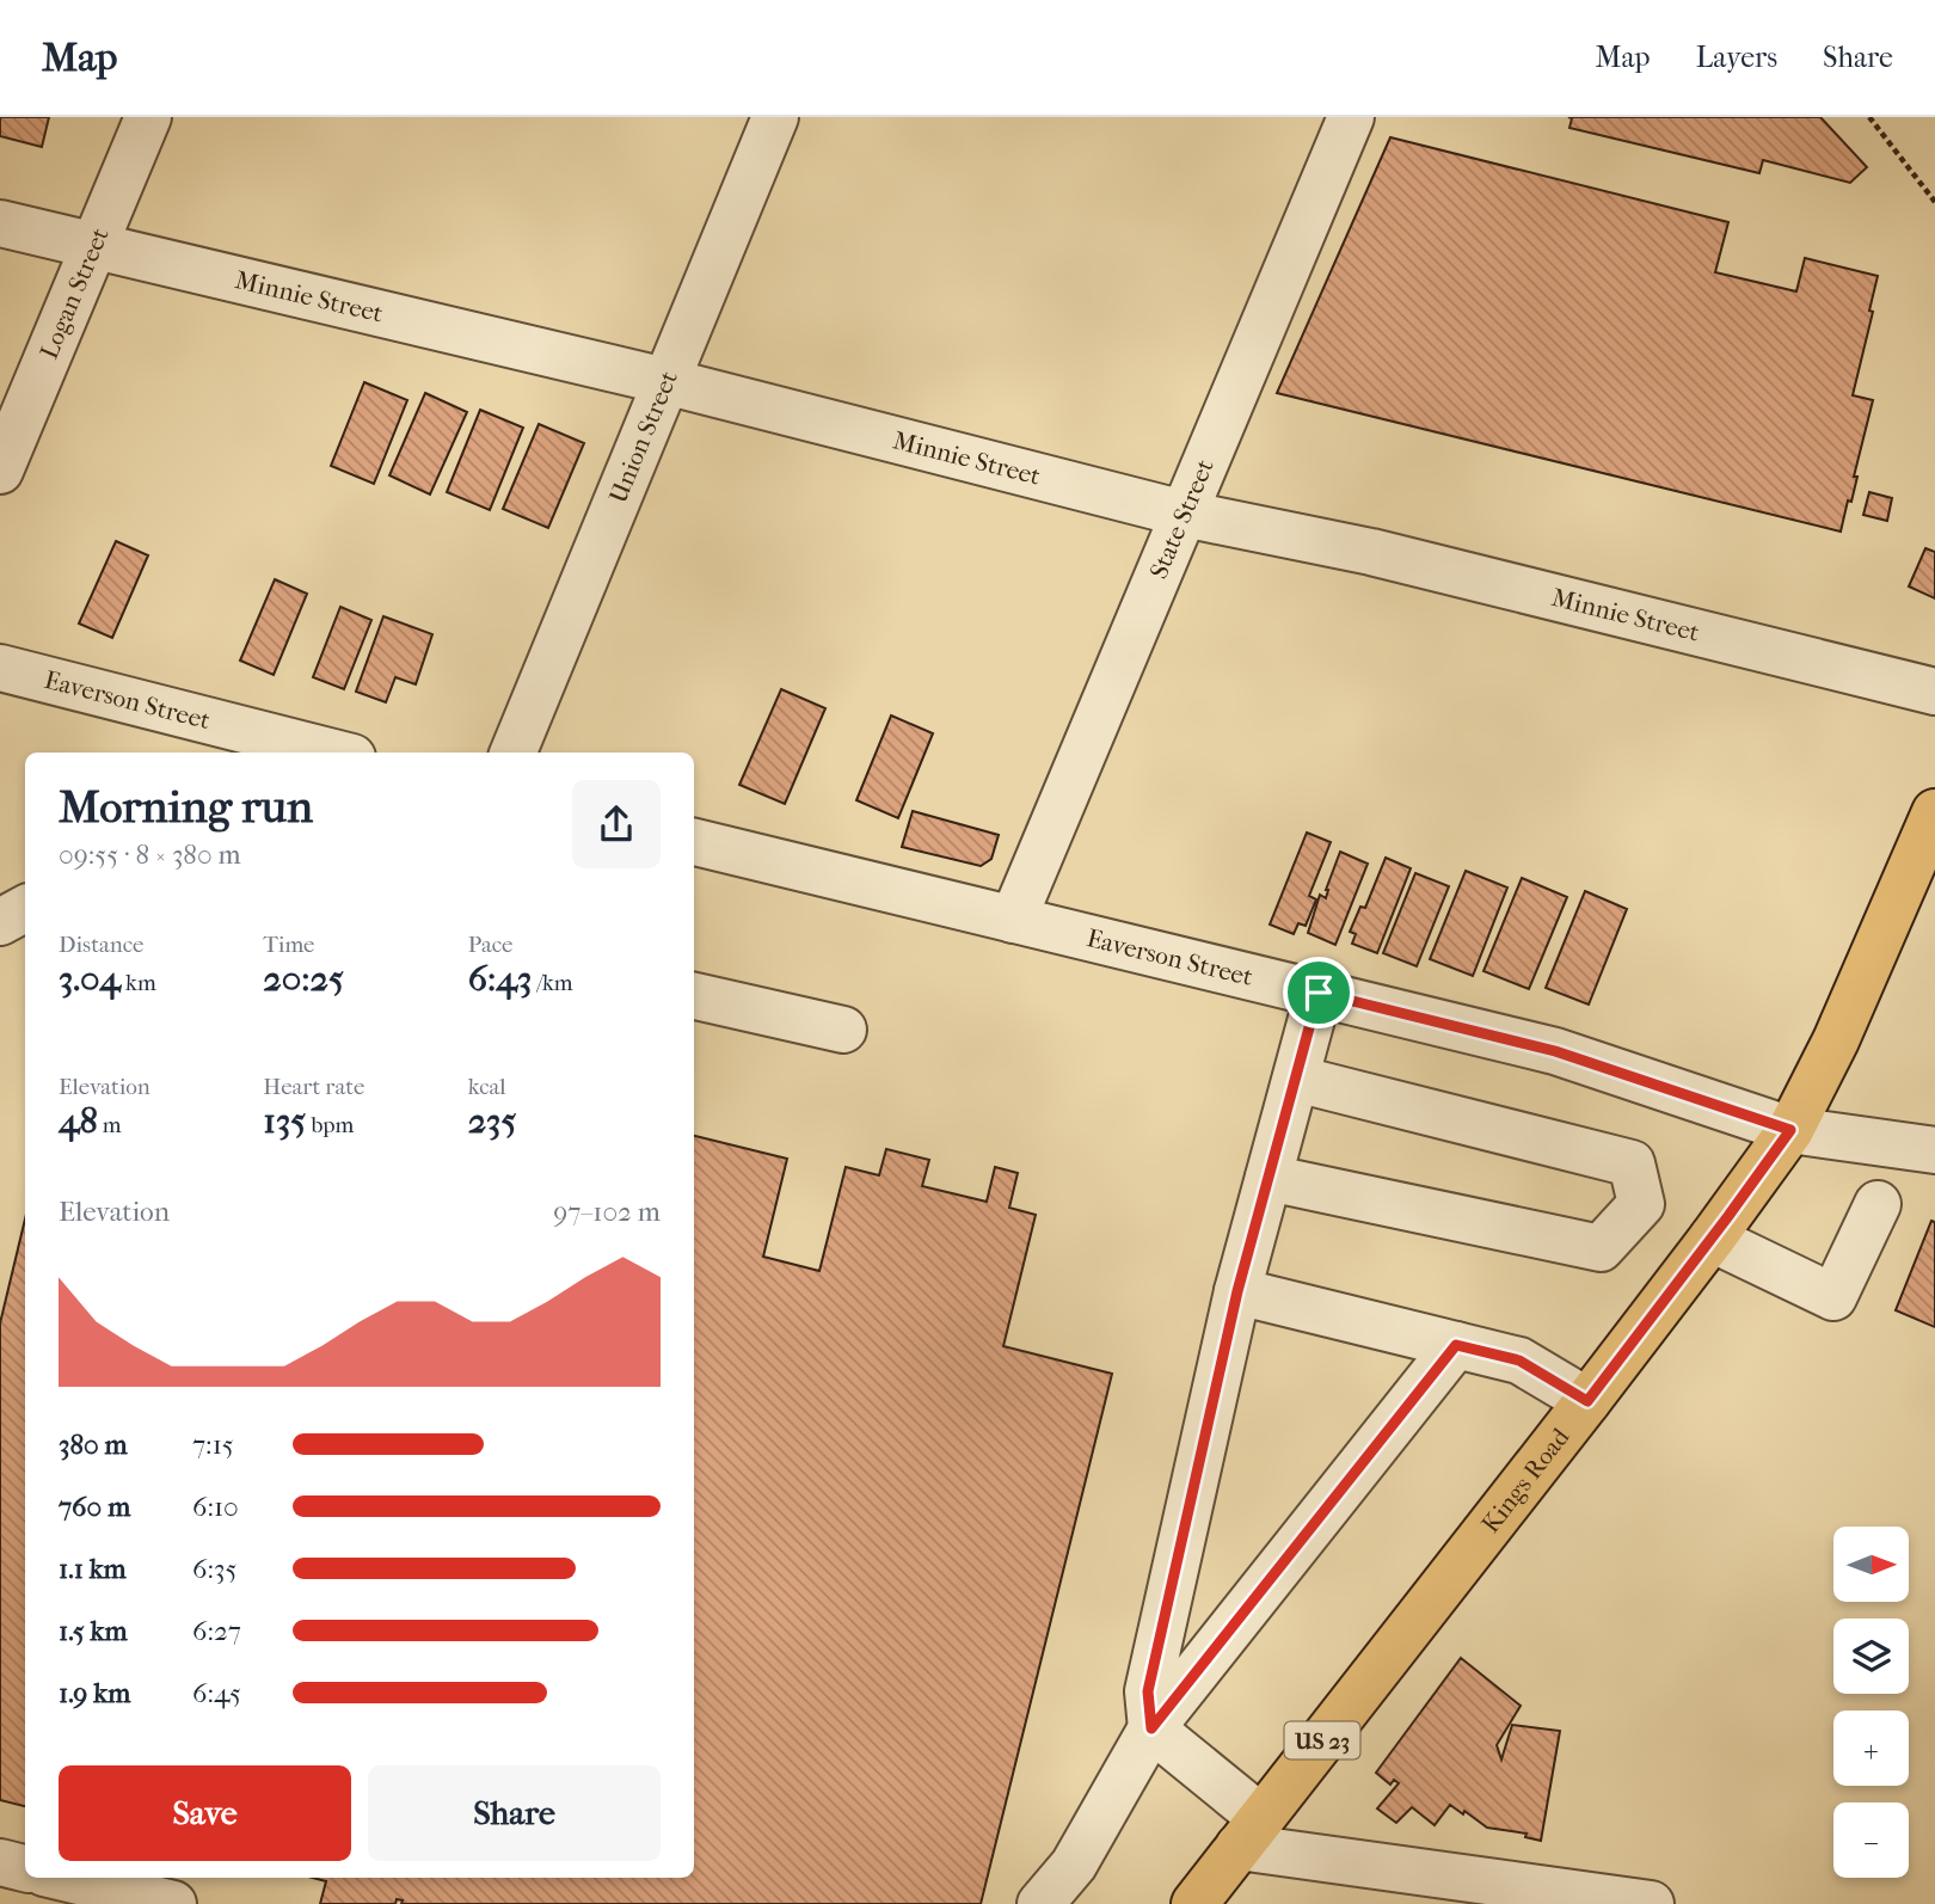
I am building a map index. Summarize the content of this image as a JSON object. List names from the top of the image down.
{
  "streets": {
    "main road": ["Kings Road", "US 23"],
    "street": [
      "Logan Street",
      "Minnie Street",
      "Union Street",
      "State Street",
      "Eaverson Street"
    ]
  },
  "crossings": [
    ["Logan Street", "Minnie Street"],
    ["Minnie Street", "Union Street"],
    ["Minnie Street", "State Street"],
    ["State Street", "Eaverson Street"],
    ["Eaverson Street", "Kings Road"]
  ],
  "north": "right",
  "page": {
    "header": "Map",
    "nav": ["Map", "Layers", "Share"],
    "heading": ["Morning run", "09:55 · 8 × 380 m"],
    "stats": [
      ["Distance", "3.04 km"],
      ["Time", "20:25"],
      ["Pace", "6:43 /km"],
      ["Elevation", "48 m"],
      ["Heart rate", "135 bpm"],
      ["kcal", "235"]
    ],
    "chart": ["Elevation", "97–102 m"],
    "list": [
      {
        "name": "380 m",
        "note": "7:15"
      },
      {
        "name": "760 m",
        "note": "6:10"
      },
      {
        "name": "1.1 km",
        "note": "6:35"
      },
      {
        "name": "1.5 km",
        "note": "6:27"
      },
      {
        "name": "1.9 km",
        "note": "6:45"
      }
    ],
    "map_buttons": ["+", "−"],
    "buttons": ["Save", "Share"]
  }
}
